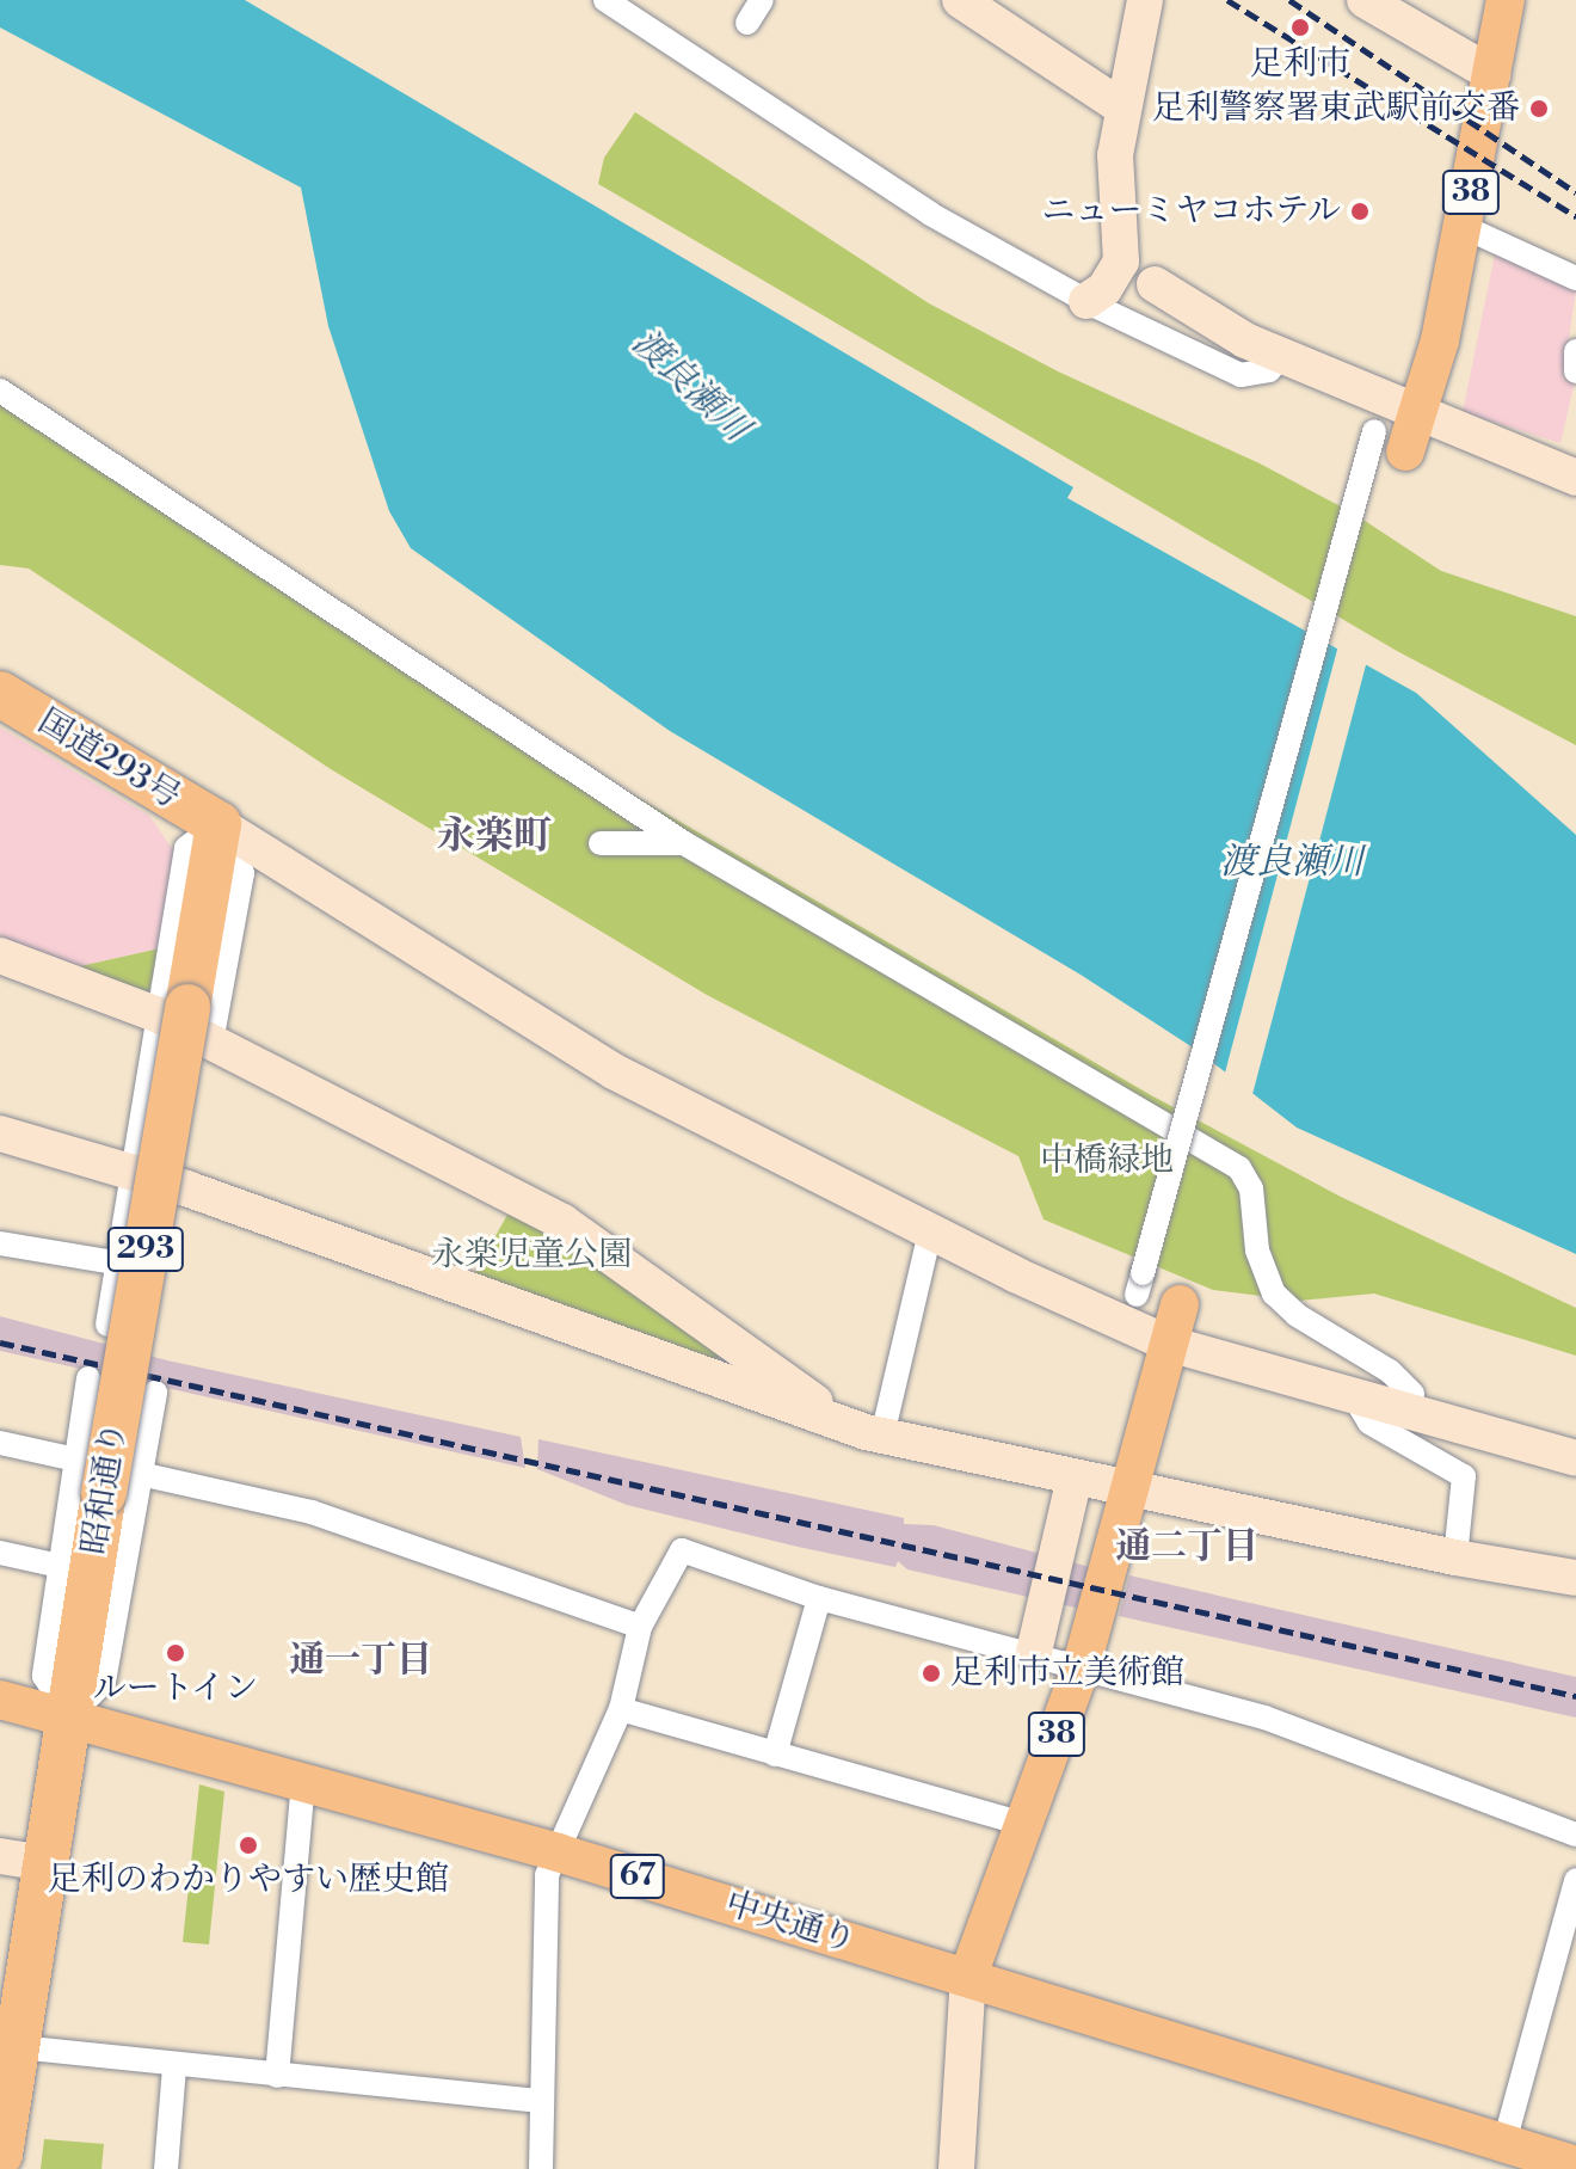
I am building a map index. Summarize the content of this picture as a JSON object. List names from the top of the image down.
{
  "streets": {
    "highway": ["国道293号", "293", "昭和通り"],
    "main road": ["38", "67", "中央通り"]
  },
  "crossings": [
    ["38", "中央通り"],
    ["国道293号", "昭和通り"],
    ["昭和通り", "中央通り"]
  ],
  "districts": ["永楽町", "通二丁目", "通一丁目"],
  "water": ["渡良瀬川"],
  "parks": ["中橋緑地", "永楽児童公園"],
  "places": [
    "足利市",
    "足利警察署東武駅前交番",
    "ニューミヤコホテル",
    "ルートイン",
    "足利市立美術館",
    "足利のわかりやすい歴史館"
  ]
}
